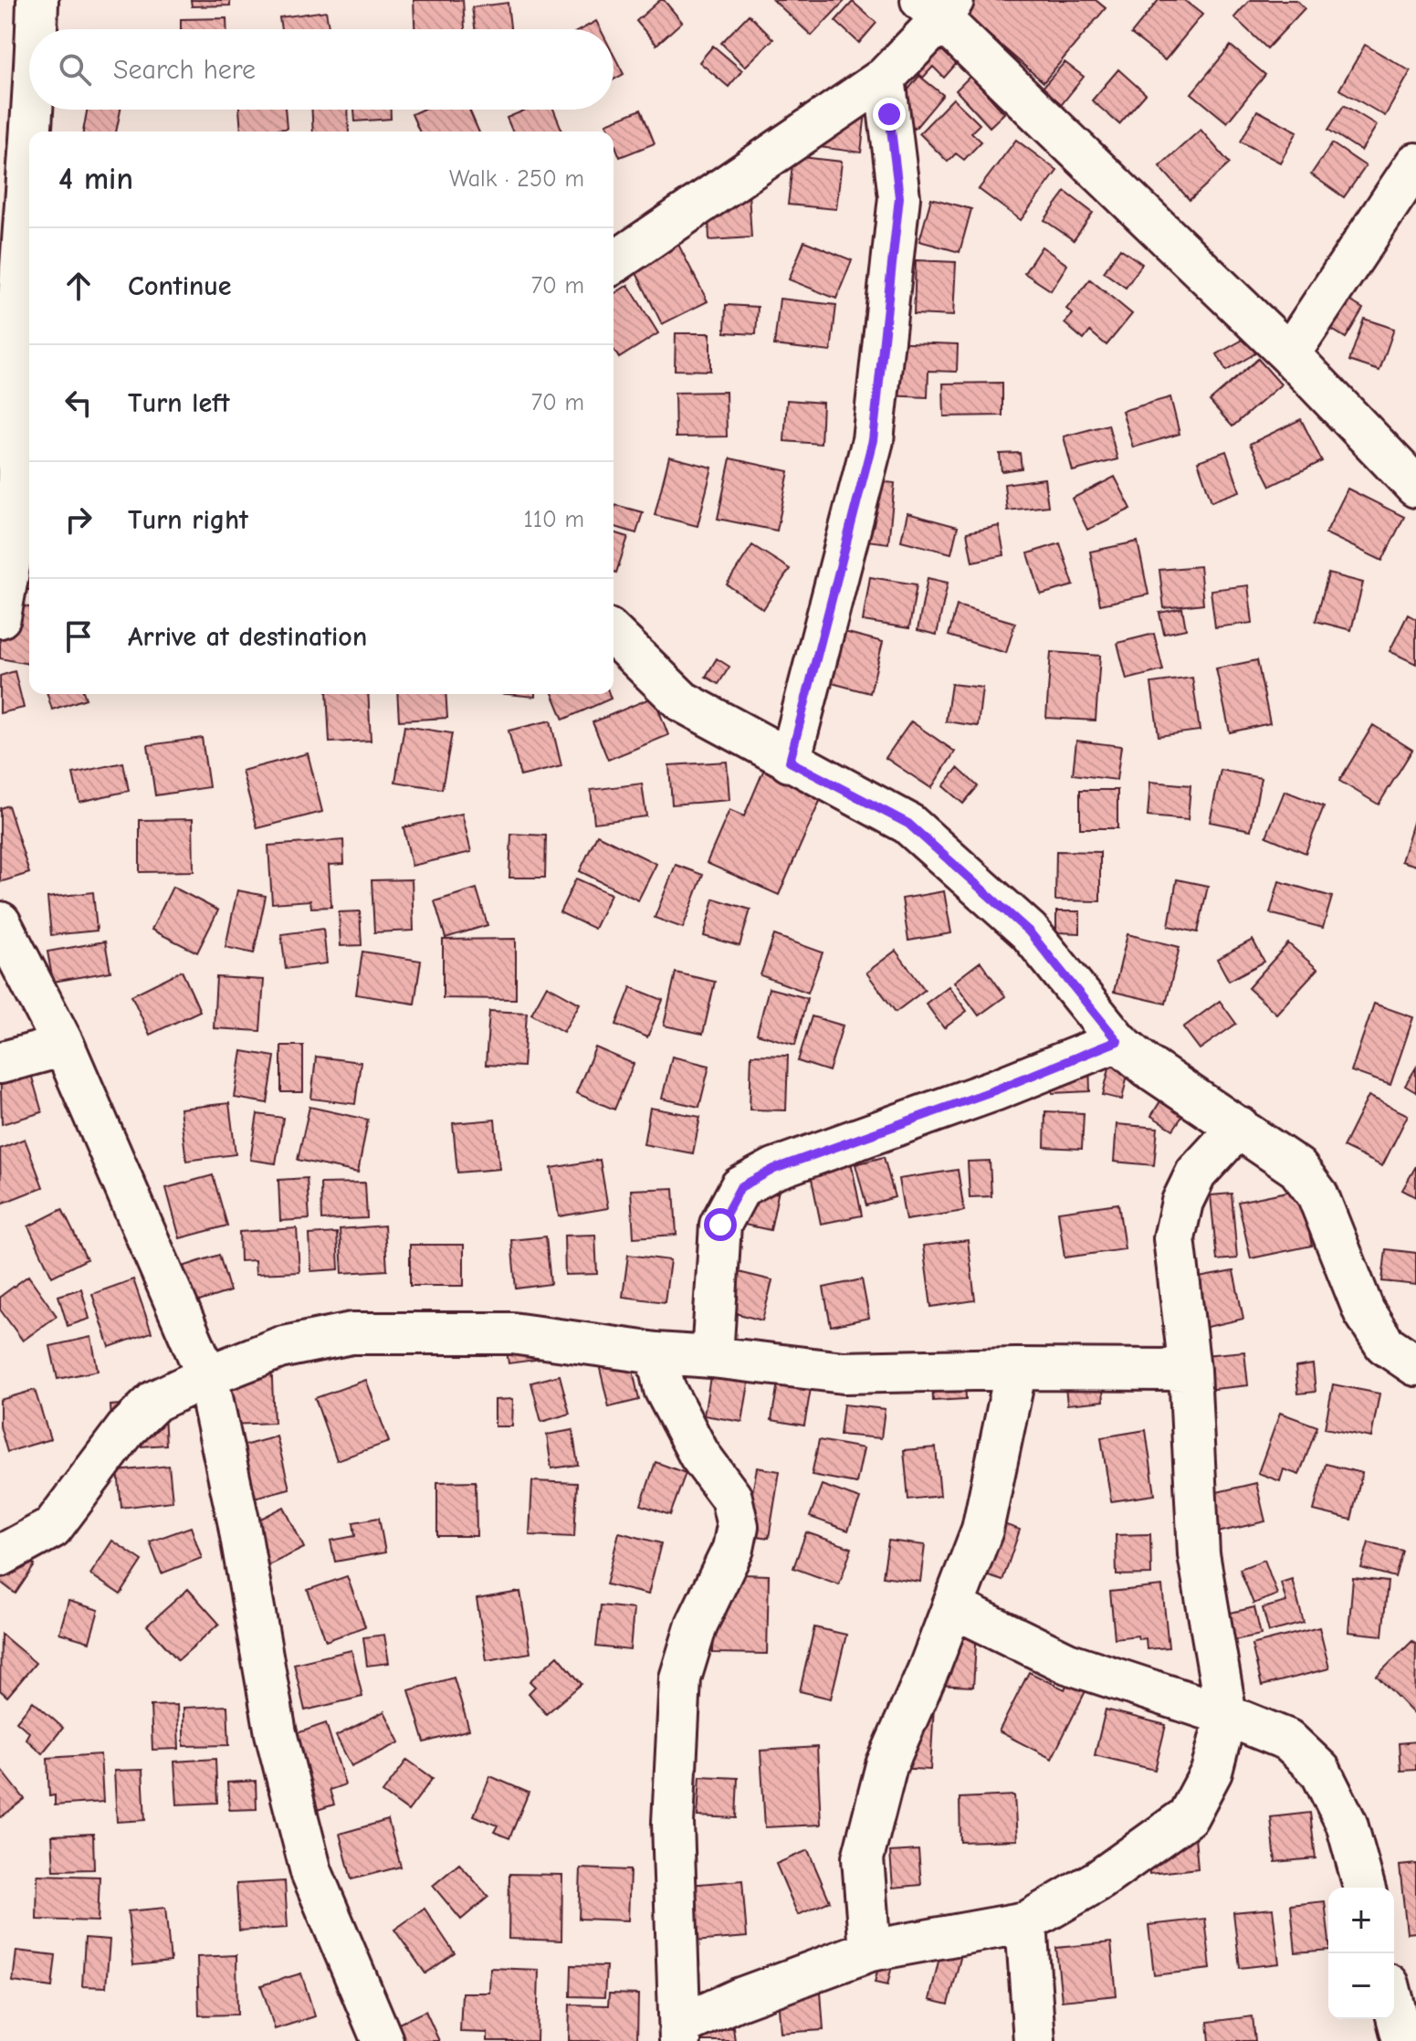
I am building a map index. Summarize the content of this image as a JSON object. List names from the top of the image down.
{
  "page": {
    "search": "Search here",
    "heading": ["4 min", "Walk · 250 m"],
    "list": [
      ["Continue", "70 m"],
      ["Turn left", "70 m"],
      ["Turn right", "110 m"],
      "Arrive at destination"
    ],
    "map_buttons": ["+", "−"]
  }
}
